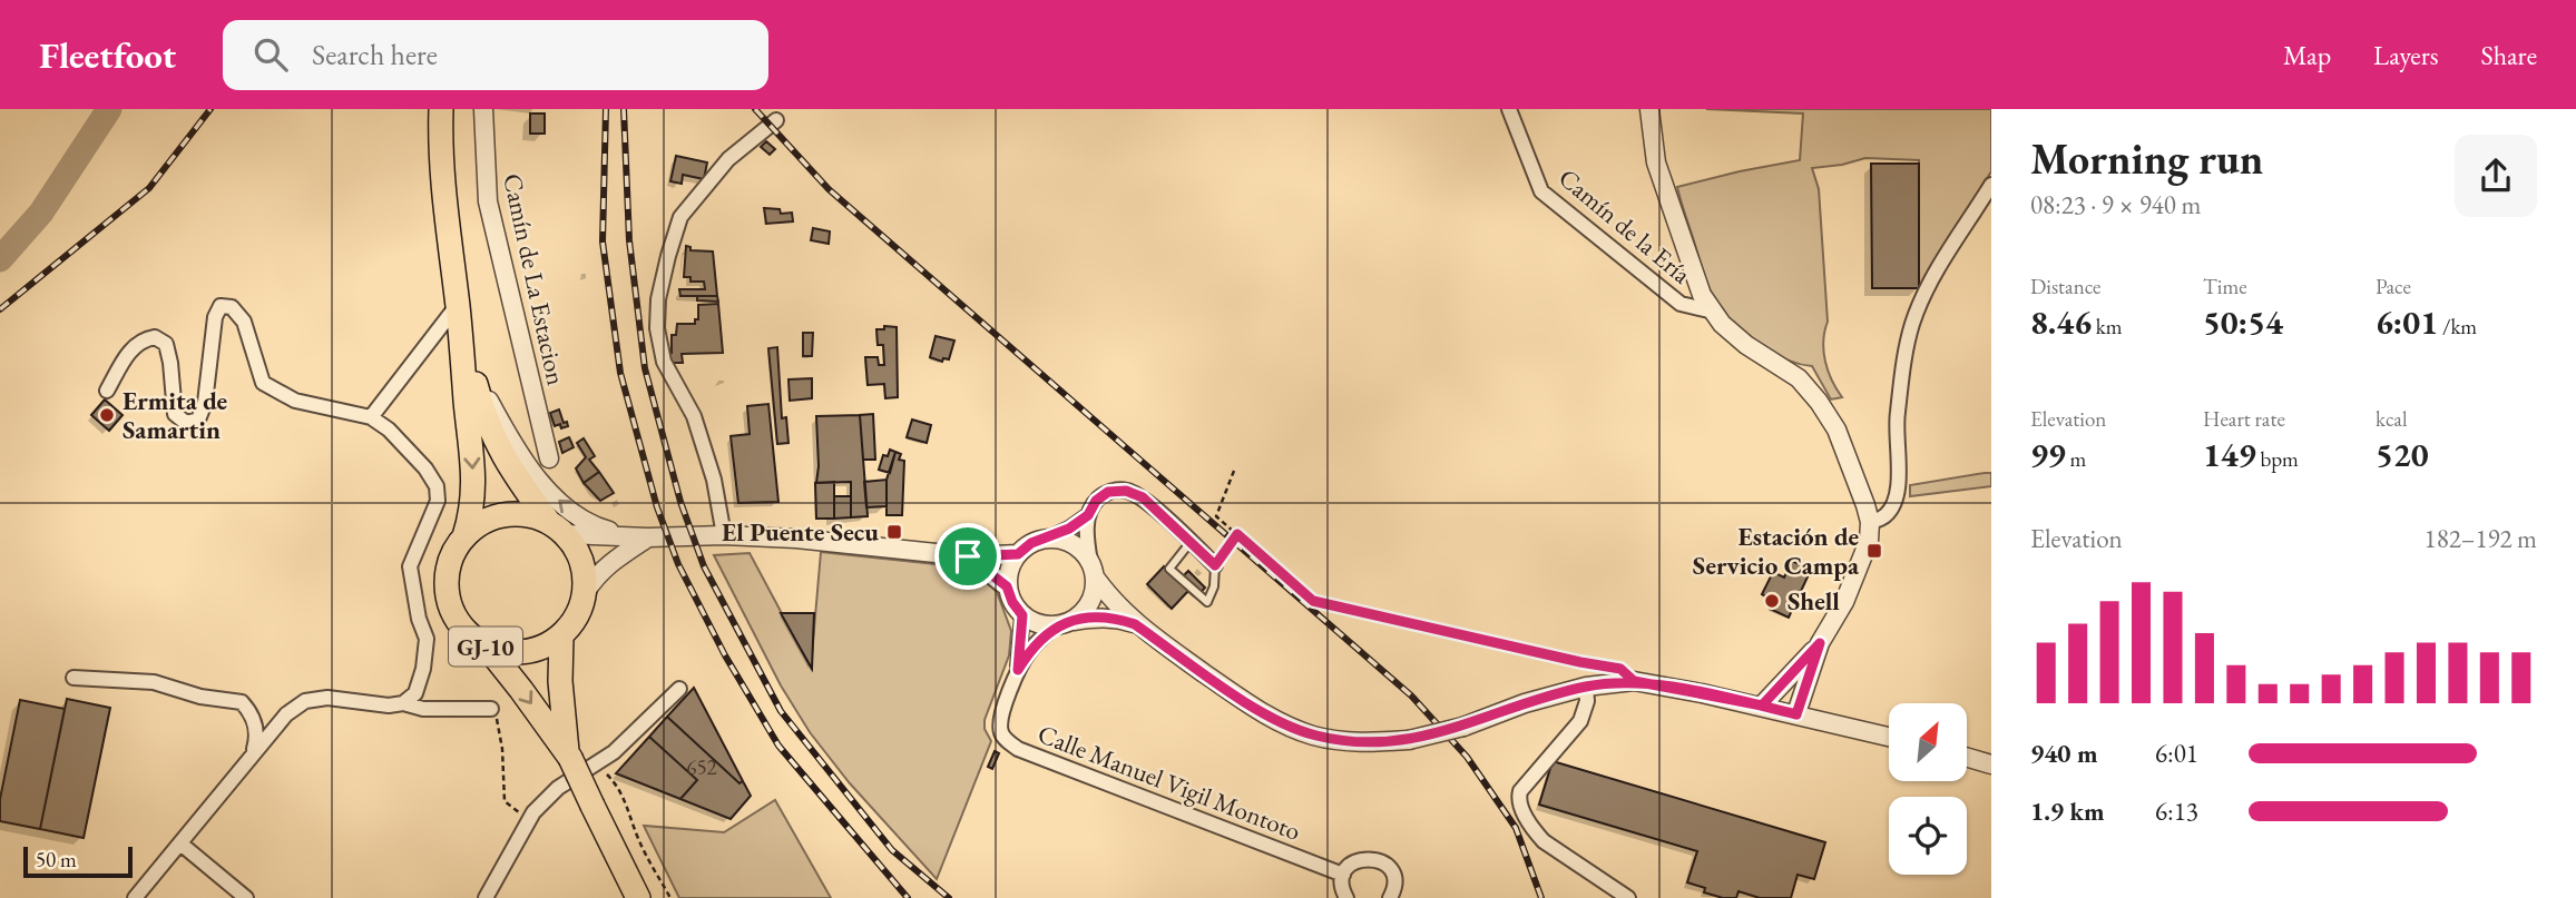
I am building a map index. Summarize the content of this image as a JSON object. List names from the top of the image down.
{
  "streets": {
    "highway": ["GJ-10"],
    "street": ["Camín de la Ería", "Camín de La Estacion", "Calle Manuel Vigil Montoto"]
  },
  "places": {
    "other": ["Ermita de Samartin", "Shell"],
    "transit": ["El Puente Secu", "Estación de Servicio Campa"]
  },
  "house_numbers": ["652"],
  "scale_bar": "50 m",
  "north": "top right",
  "page": {
    "header": "Fleetfoot",
    "search": "Search here",
    "nav": ["Map", "Layers", "Share"],
    "heading": ["Morning run", "08:23 · 9 × 940 m"],
    "stats": [
      ["Distance", "8.46 km"],
      ["Time", "50:54"],
      ["Pace", "6:01 /km"],
      ["Elevation", "99 m"],
      ["Heart rate", "149 bpm"],
      ["kcal", "520"]
    ],
    "chart": ["Elevation", "182–192 m"],
    "list": [
      {
        "name": "940 m",
        "note": "6:01"
      },
      {
        "name": "1.9 km",
        "note": "6:13"
      }
    ],
    "scale": "50 m"
  }
}
